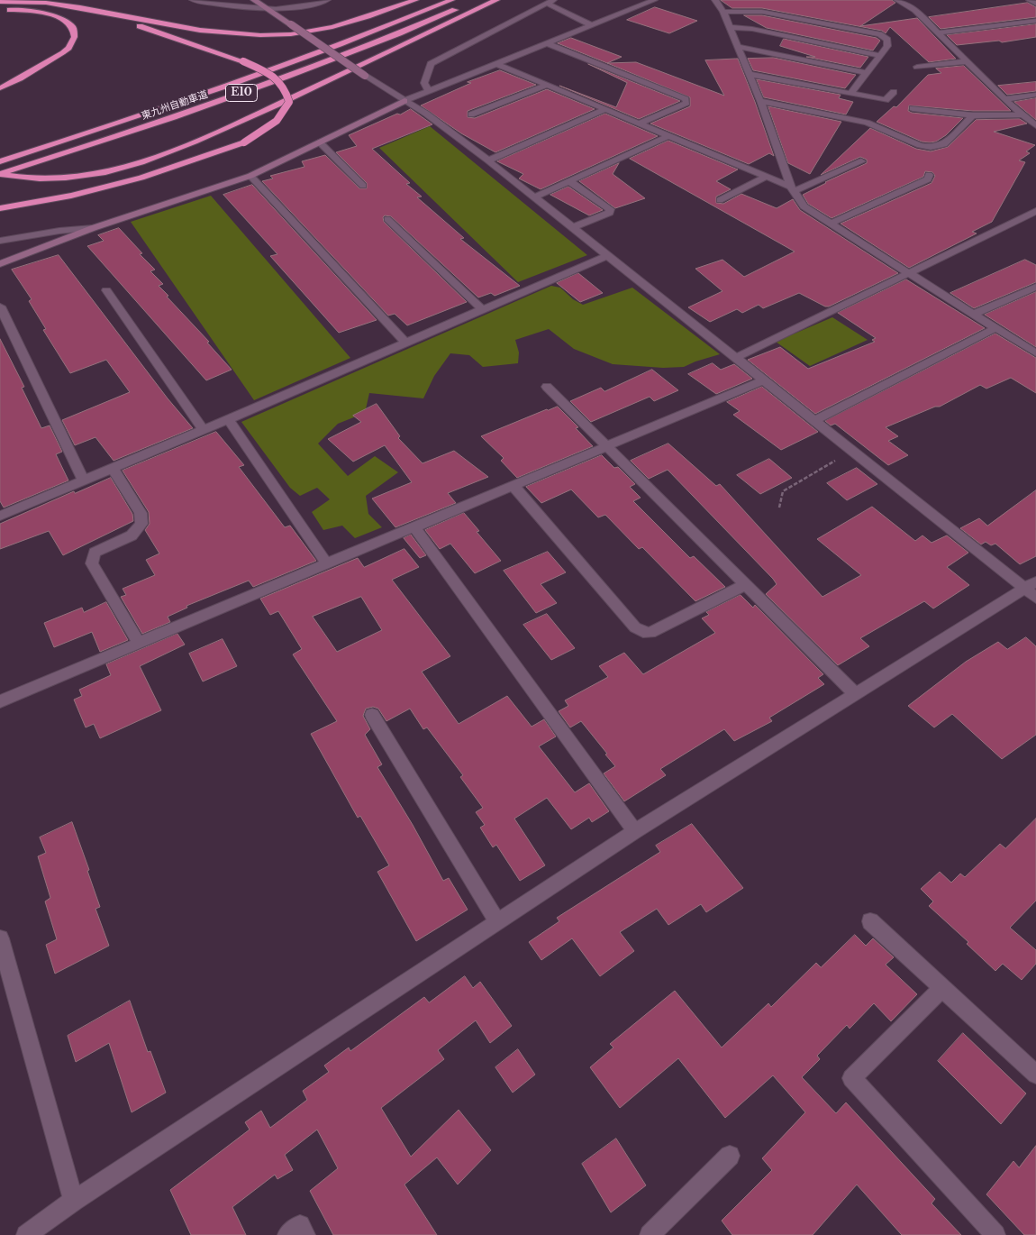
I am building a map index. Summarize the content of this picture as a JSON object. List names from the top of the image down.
{
  "streets": {
    "highway": ["E10", "東九州自動車道"]
  }
}
